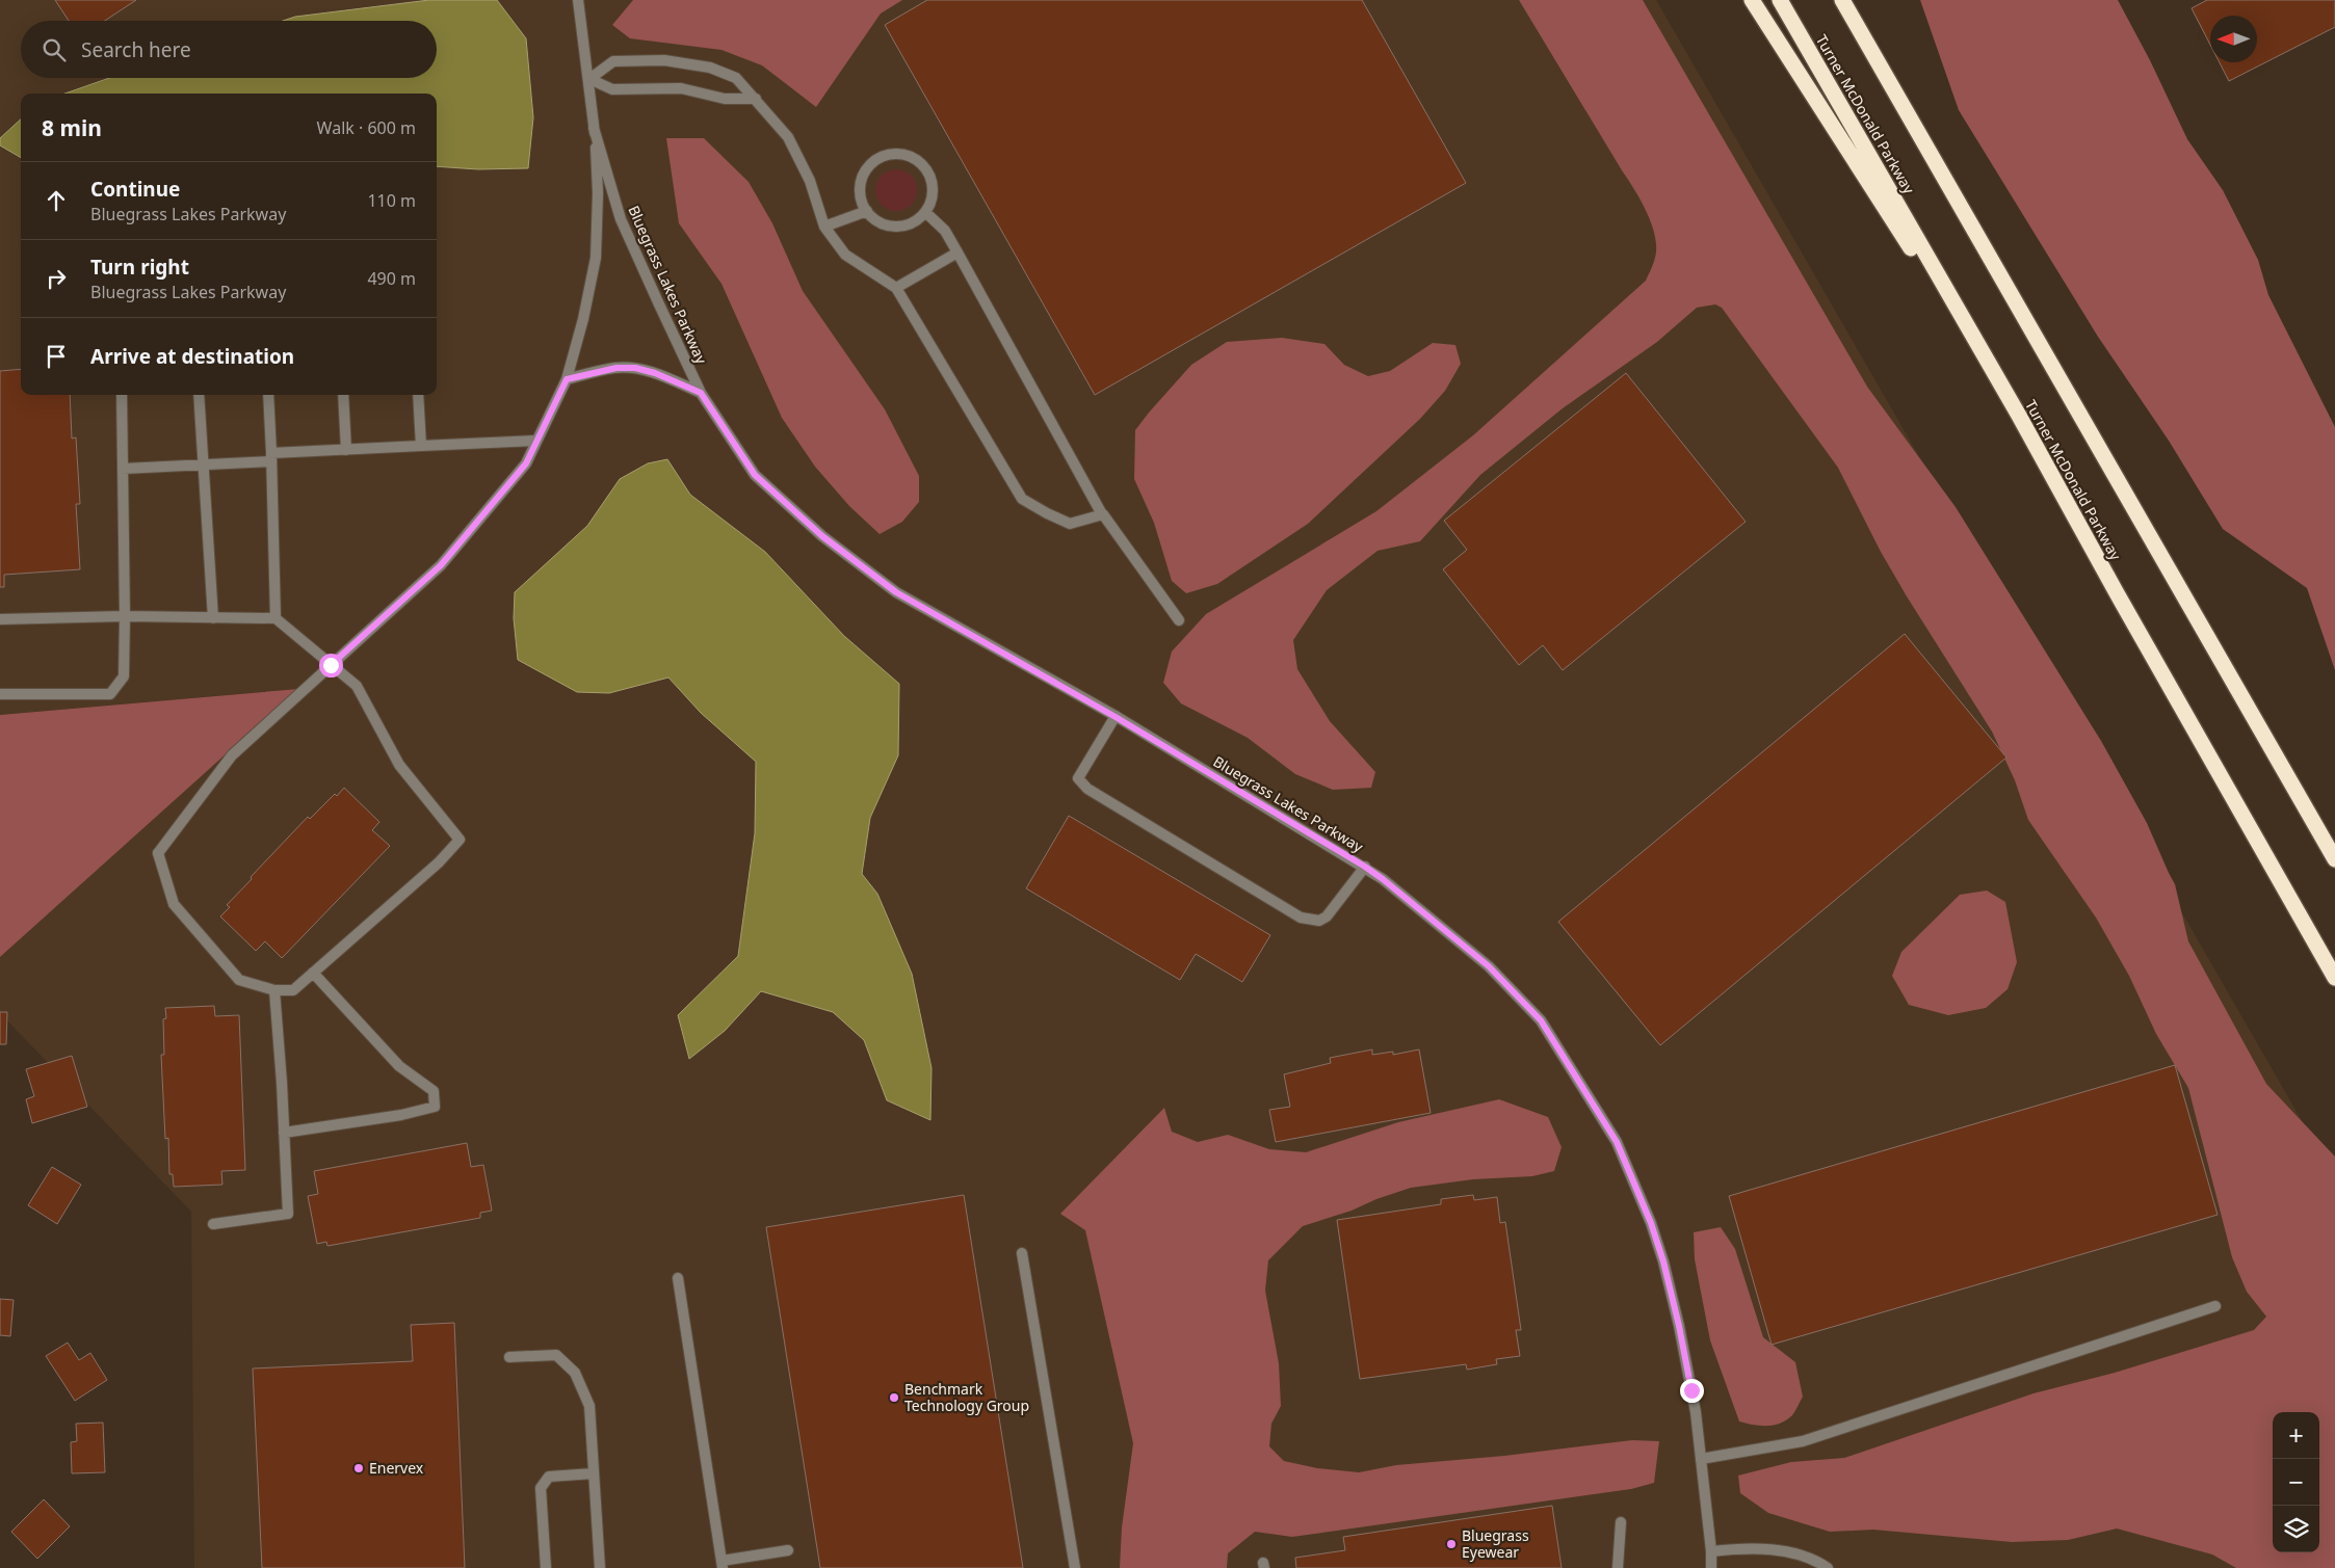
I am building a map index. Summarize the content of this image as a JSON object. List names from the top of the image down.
{
  "streets": {
    "highway": ["Turner McDonald Parkway"],
    "street": ["Bluegrass Lakes Parkway"]
  },
  "places": ["Benchmark Technology Group", "Enervex", "Bluegrass Eyewear"],
  "north": "left",
  "page": {
    "search": "Search here",
    "heading": ["8 min", "Walk · 600 m"],
    "list": [
      ["Continue", "Bluegrass Lakes Parkway", "110 m"],
      ["Turn right", "Bluegrass Lakes Parkway", "490 m"],
      "Arrive at destination"
    ],
    "map_buttons": ["+", "−"]
  }
}
